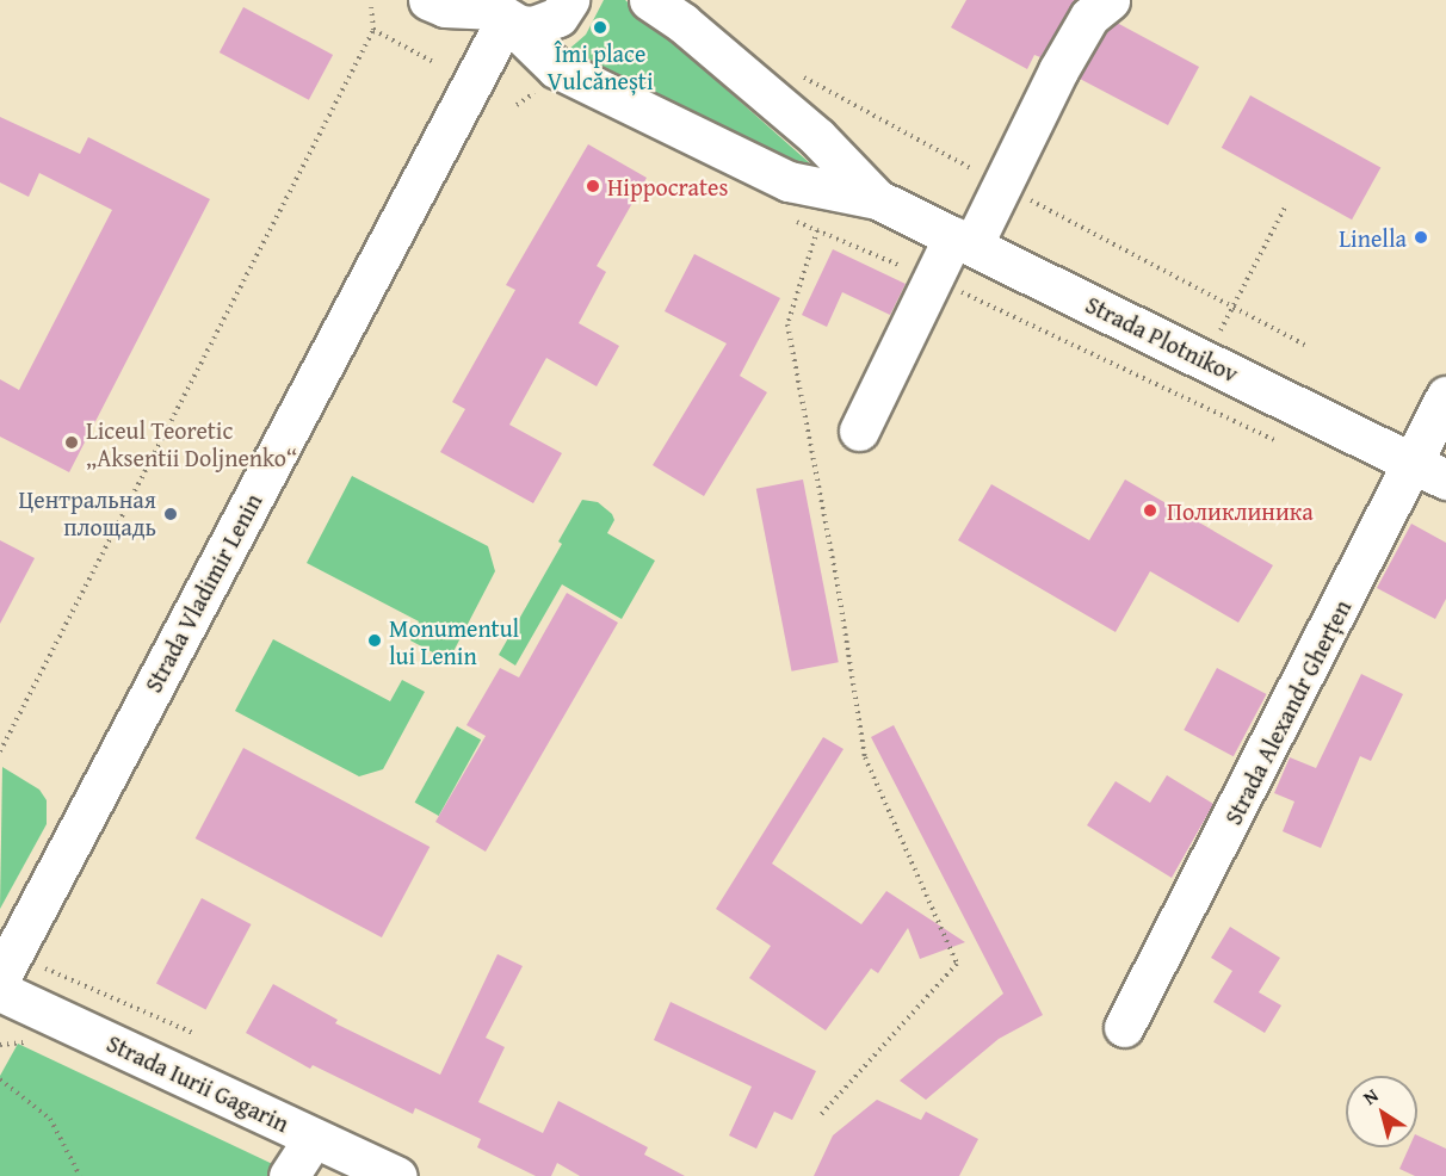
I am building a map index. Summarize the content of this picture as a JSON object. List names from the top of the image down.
{
  "streets": {
    "main road": [
      "Strada Plotnikov",
      "Strada Vladimir Lenin",
      "Strada Alexandr Gherțen",
      "Strada Iurii Gagarin"
    ]
  },
  "crossings": [
    ["Strada Plotnikov", "Strada Vladimir Lenin"],
    ["Strada Plotnikov", "Strada Alexandr Gherțen"]
  ],
  "places": [
    "Îmi place Vulcănești",
    "Hippocrates",
    "Linella",
    "Liceul Teoretic „Aksentii Doljnenko“",
    "Поликлиника",
    "Центральная площадь",
    "Monumentul lui Lenin"
  ],
  "north": "top left"
}
